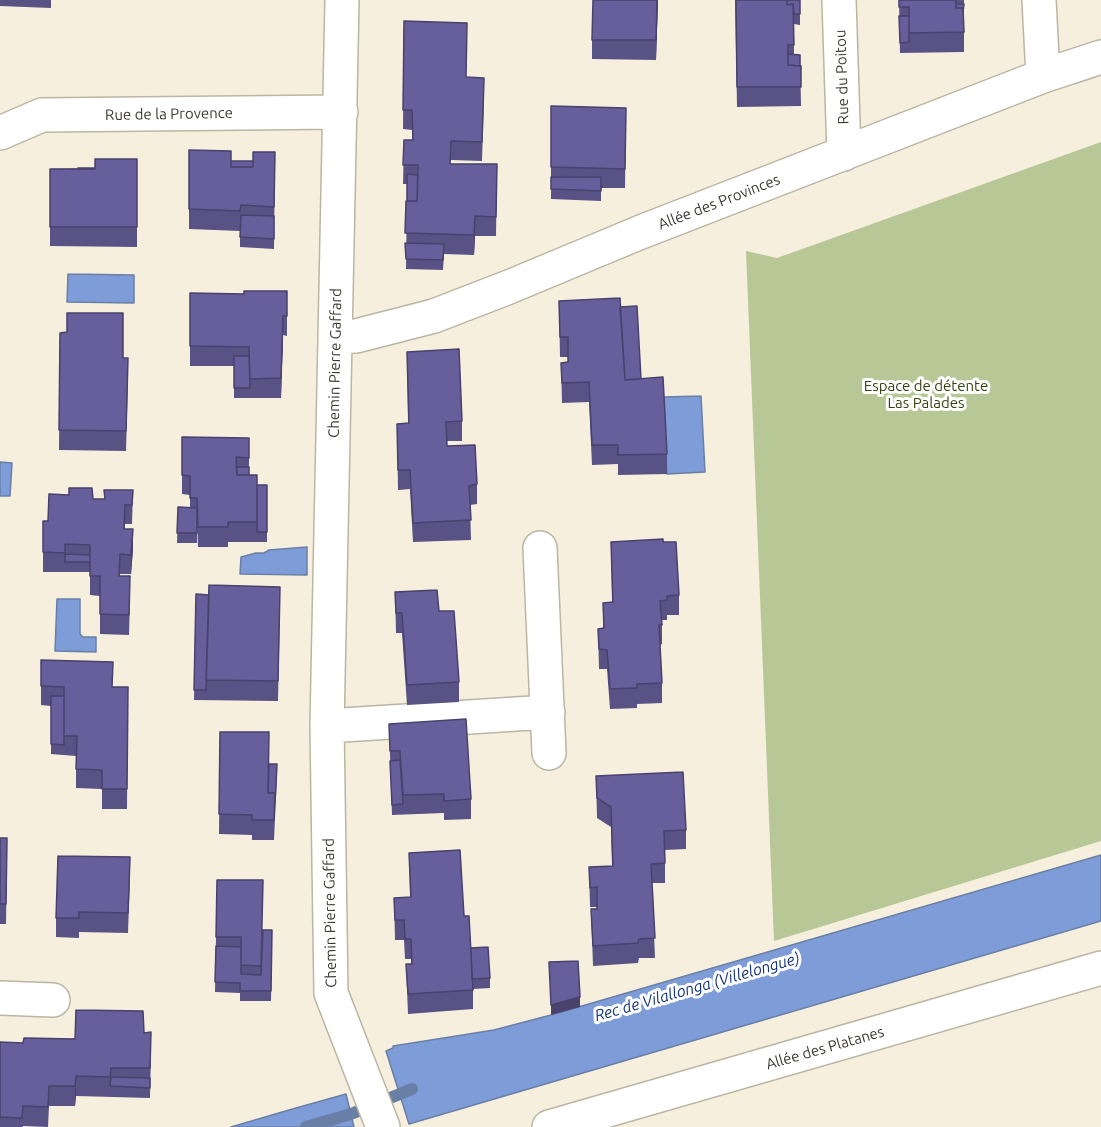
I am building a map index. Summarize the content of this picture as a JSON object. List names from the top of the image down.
{
  "streets": {
    "street": [
      "Rue du Poitou",
      "Rue de la Provence",
      "Allée des Provinces",
      "Chemin Pierre Gaffard",
      "Allée des Platanes"
    ]
  },
  "crossings": [
    ["Rue du Poitou", "Allée des Provinces"],
    ["Rue de la Provence", "Chemin Pierre Gaffard"],
    ["Allée des Provinces", "Chemin Pierre Gaffard"]
  ],
  "water": ["Rec de Vilallonga (Villelongue)"],
  "parks": ["Espace de détente Las Palades"]
}
